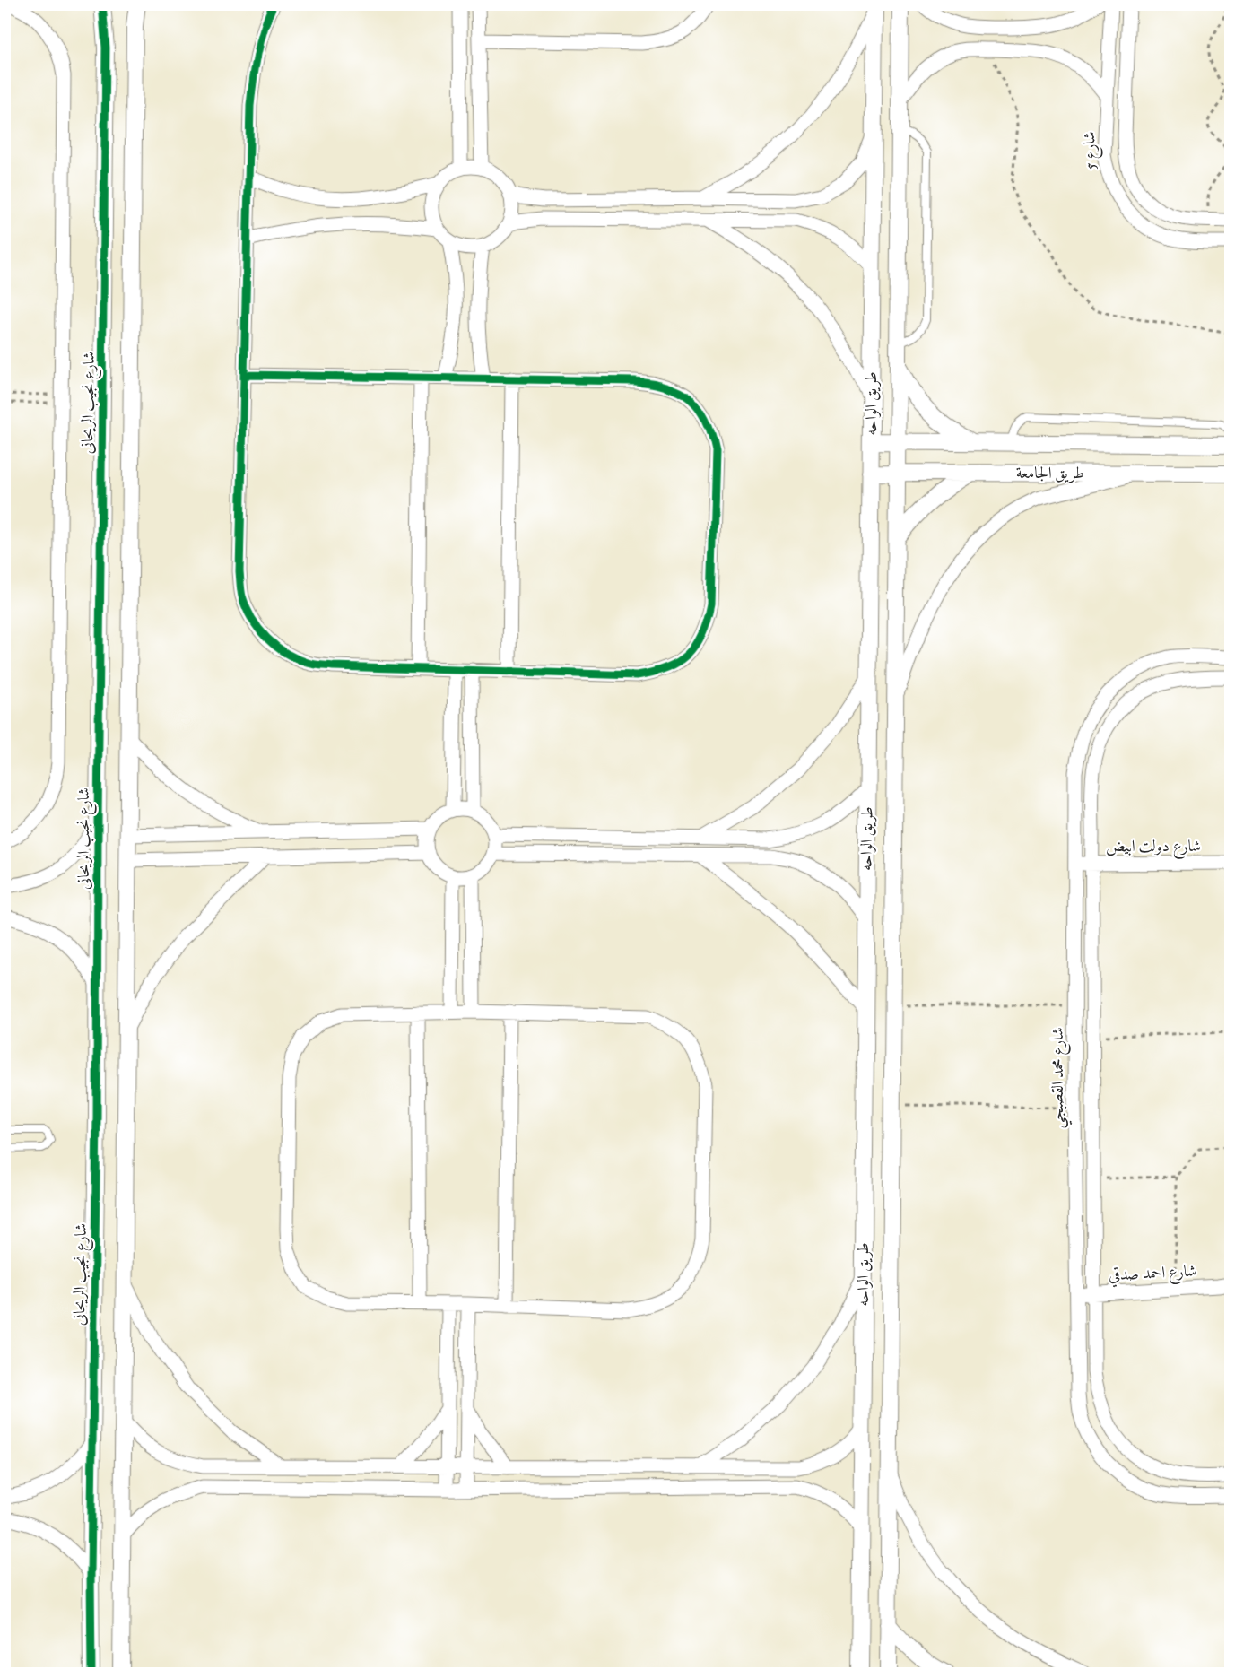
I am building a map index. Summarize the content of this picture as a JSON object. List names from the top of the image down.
{
  "streets": {
    "street": [
      "شارع 5",
      "شارع نجيب الريحانى",
      "طريق الواحه",
      "طريق الجامعة",
      "شارع دولت ابيض",
      "شارع محمد القصبجي",
      "شارع احمد صدقي"
    ]
  },
  "crossings": [
    ["طريق الواحه", "طريق الجامعة"],
    ["شارع دولت ابيض", "شارع محمد القصبجي"],
    ["شارع محمد القصبجي", "شارع احمد صدقي"]
  ]
}
